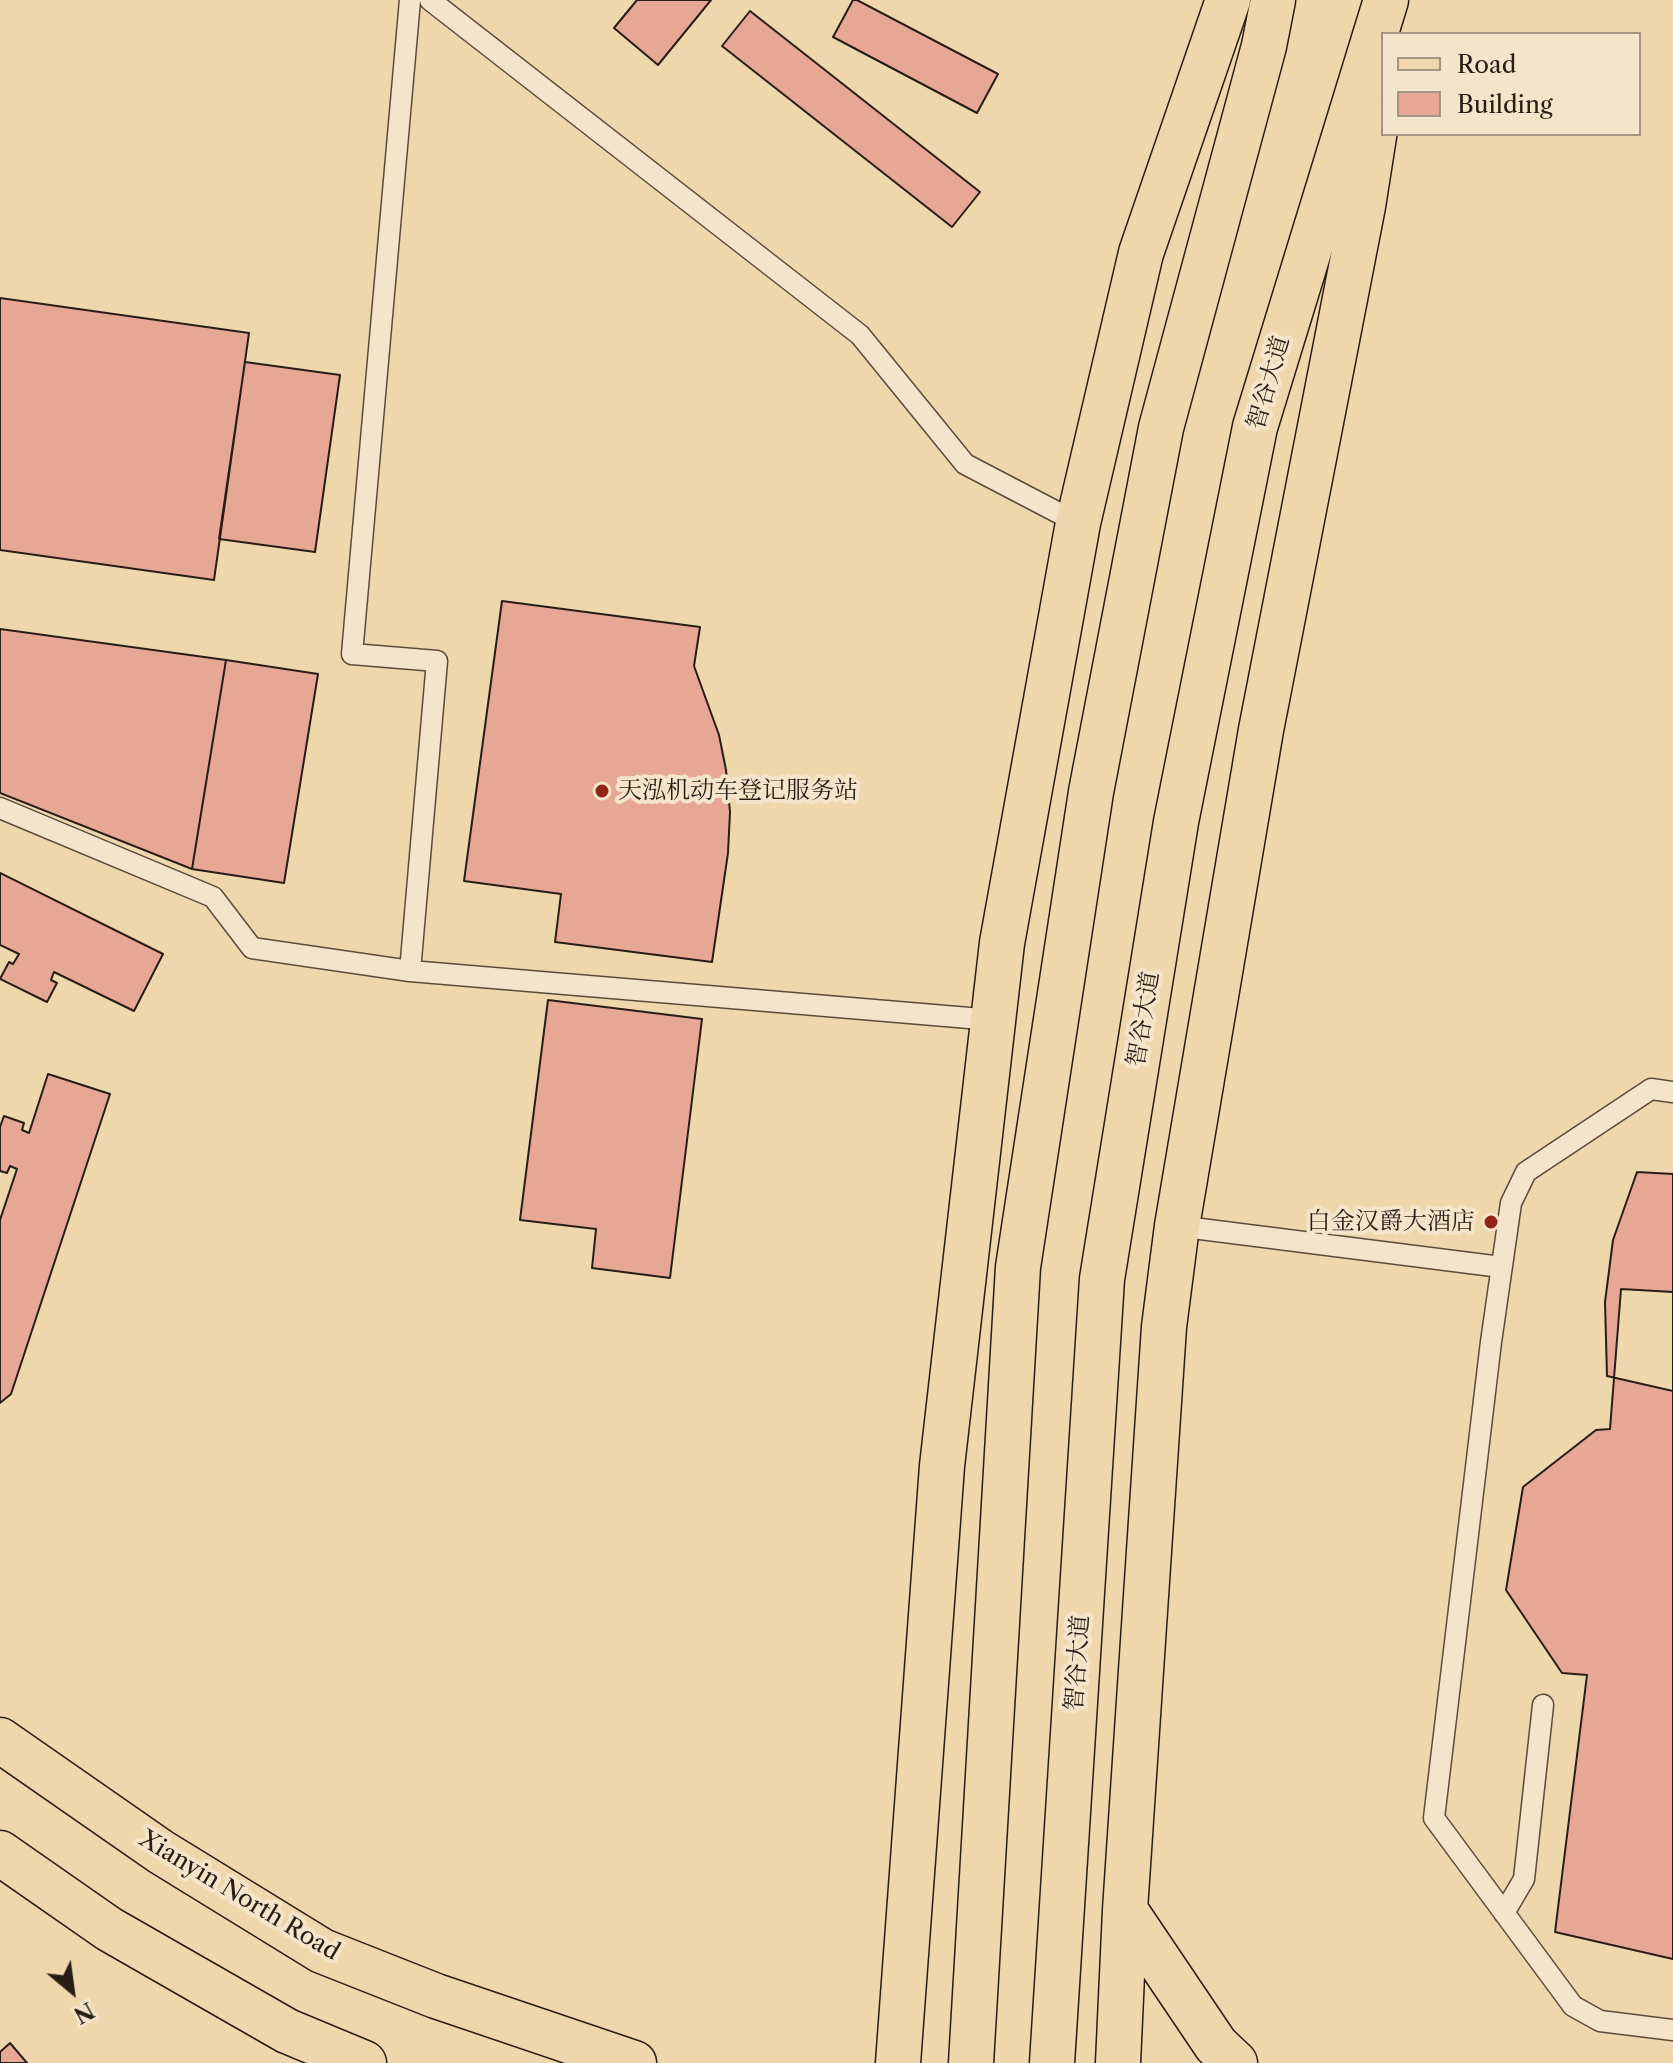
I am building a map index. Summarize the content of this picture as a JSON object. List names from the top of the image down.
{
  "streets": {
    "main road": ["智谷大道", "Xianyin North Road"]
  },
  "places": ["天泓机动车登记服务站", "白金汉爵大酒店"],
  "legend": ["Road", "Building"],
  "north": "bottom right"
}
